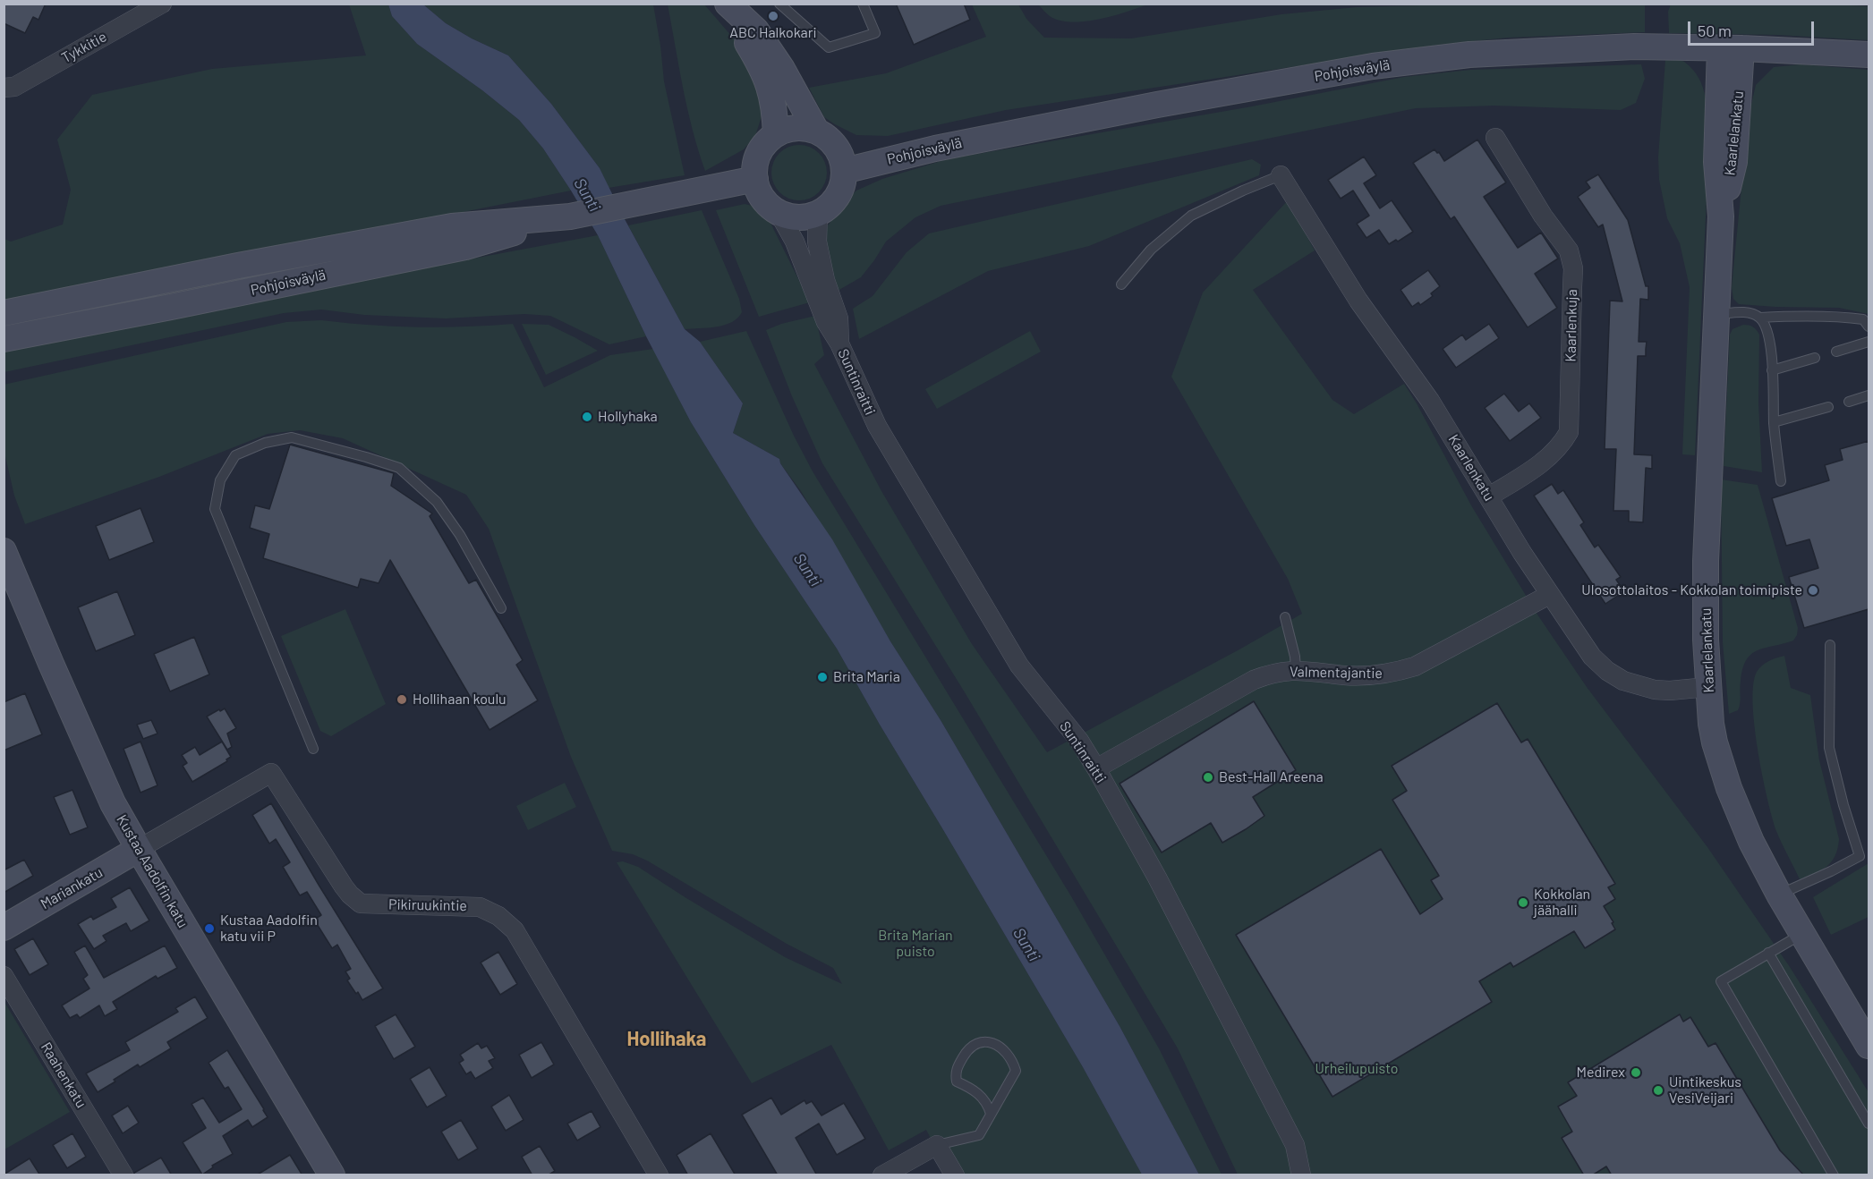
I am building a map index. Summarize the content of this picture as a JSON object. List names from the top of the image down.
{
  "streets": {
    "main road": [
      "Pohjoisväylä",
      "Kaarlelankatu",
      "Kustaa Aadolfin katu",
      "Mariankatu"
    ],
    "street": [
      "Tykkitie",
      "Kaarlenkuja",
      "Suntinraitti",
      "Kaarlenkatu",
      "Valmentajantie",
      "Pikiruukintie",
      "Raahenkatu"
    ]
  },
  "crossings": [
    ["Pohjoisväylä", "Kaarlelankatu"],
    ["Pohjoisväylä", "Suntinraitti"],
    ["Kaarlelankatu", "Kaarlenkatu"],
    ["Kaarlenkuja", "Kaarlenkatu"],
    ["Suntinraitti", "Valmentajantie"],
    ["Kaarlenkatu", "Valmentajantie"],
    ["Kustaa Aadolfin katu", "Mariankatu"],
    ["Kustaa Aadolfin katu", "Pikiruukintie"],
    ["Mariankatu", "Pikiruukintie"]
  ],
  "districts": ["Hollihaka"],
  "water": ["Sunti"],
  "parks": ["Brita Marian puisto", "Urheilupuisto"],
  "places": [
    "ABC Halkokari",
    "Hollyhaka",
    "Ulosottolaitos - Kokkolan toimipiste",
    "Brita Maria",
    "Hollihaan koulu",
    "Best‑Hall Areena",
    "Kokkolan jäähalli",
    "Kustaa Aadolfin katu vii P",
    "Medirex",
    "Uintikeskus VesiVeijari"
  ],
  "scale_bar": "50 m"
}
